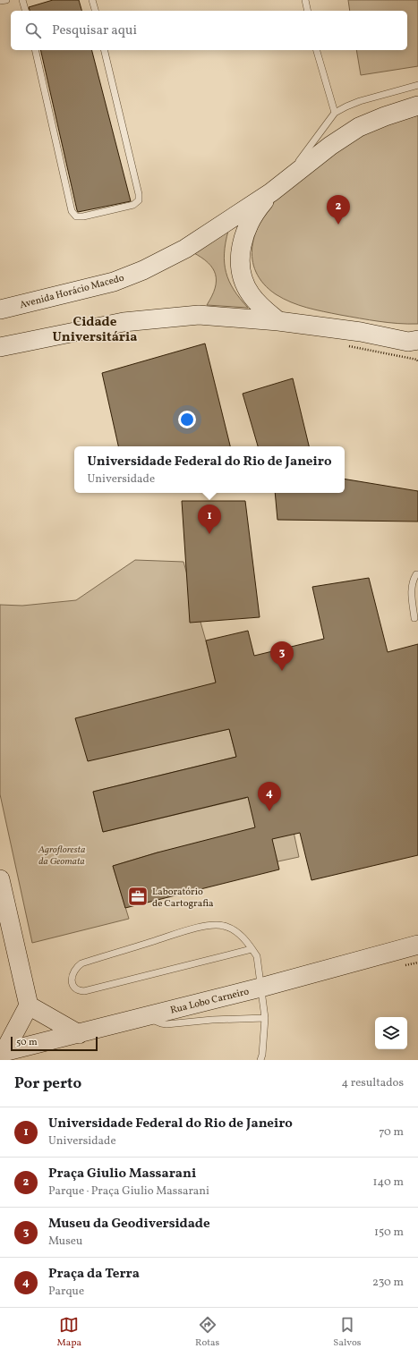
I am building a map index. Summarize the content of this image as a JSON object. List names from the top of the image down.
{
  "streets": {
    "street": ["Avenida Horácio Macedo", "Rua Lobo Carneiro"]
  },
  "districts": ["Cidade Universitária"],
  "parks": ["Agrofloresta da Geomata"],
  "places": {
    "office": ["Laboratório de Cartografia"]
  },
  "scale_bar": "50 m",
  "page": {
    "search": "Pesquisar aqui",
    "pins": [
      "2",
      "1",
      "3",
      "4"
    ],
    "popup": ["Universidade Federal do Rio de Janeiro", "Universidade"],
    "scale": "50 m",
    "heading": ["Por perto", "4 resultados"],
    "list": [
      {
        "mark": "1",
        "name": "Universidade Federal do Rio de Janeiro",
        "note": "Universidade",
        "value": "70 m"
      },
      {
        "mark": "2",
        "name": "Praça Giulio Massarani",
        "note": "Parque · Praça Giulio Massarani",
        "value": "140 m"
      },
      {
        "mark": "3",
        "name": "Museu da Geodiversidade",
        "note": "Museu",
        "value": "150 m"
      },
      {
        "mark": "4",
        "name": "Praça da Terra",
        "note": "Parque",
        "value": "230 m"
      }
    ],
    "nav": ["Mapa", "Rotas", "Salvos"]
  }
}
